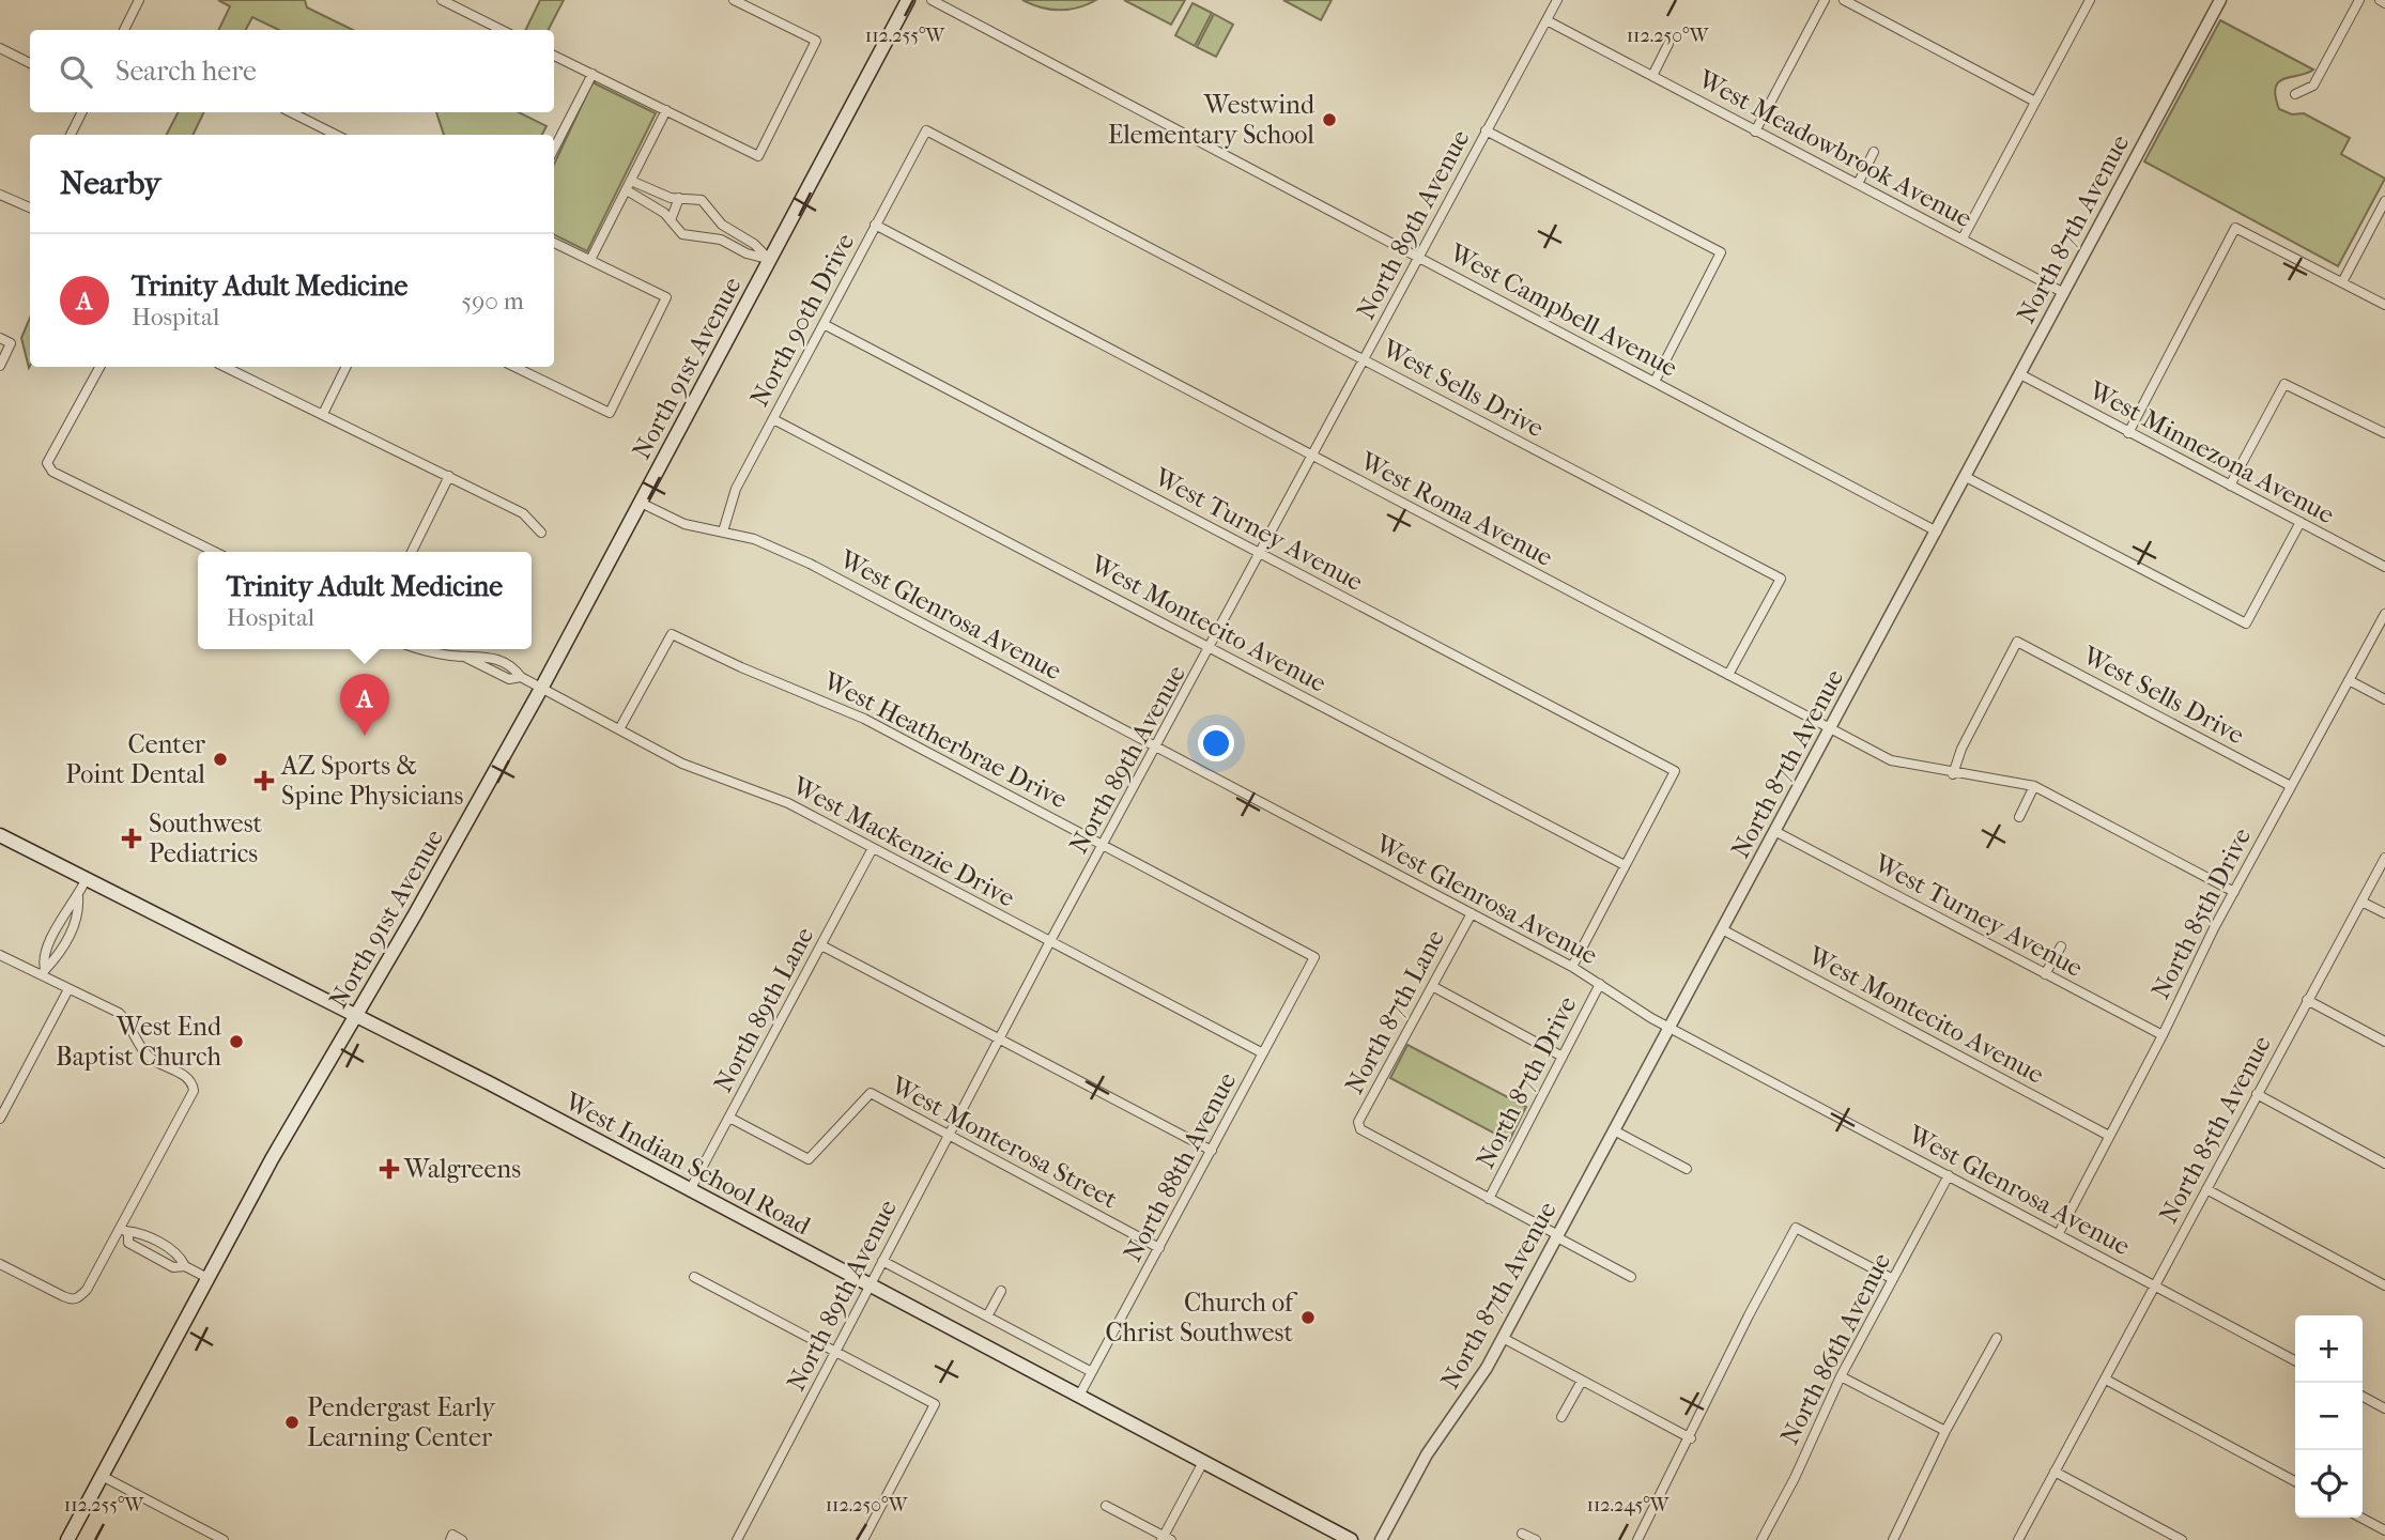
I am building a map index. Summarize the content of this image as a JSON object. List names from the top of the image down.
{
  "streets": {
    "main road": ["North 91st Avenue", "West Indian School Road"],
    "street": [
      "West Meadowbrook Avenue",
      "North 89th Avenue",
      "North 87th Avenue",
      "West Campbell Avenue",
      "North 90th Drive",
      "West Sells Drive",
      "West Minnezona Avenue",
      "West Roma Avenue",
      "West Turney Avenue",
      "West Glenrosa Avenue",
      "West Montecito Avenue",
      "West Heatherbrae Drive",
      "West Mackenzie Drive",
      "North 85th Drive",
      "North 89th Lane",
      "North 87th Lane",
      "North 87th Drive",
      "North 85th Avenue",
      "West Monterosa Street",
      "North 88th Avenue",
      "North 86th Avenue"
    ]
  },
  "crossings": [
    ["West Meadowbrook Avenue", "North 89th Avenue"],
    ["West Meadowbrook Avenue", "North 87th Avenue"],
    ["North 89th Avenue", "West Campbell Avenue"],
    ["North 89th Avenue", "West Sells Drive"],
    ["North 89th Avenue", "West Roma Avenue"],
    ["North 89th Avenue", "West Turney Avenue"],
    ["North 89th Avenue", "West Glenrosa Avenue"],
    ["North 89th Avenue", "West Montecito Avenue"],
    ["North 89th Avenue", "West Heatherbrae Drive"],
    ["North 89th Avenue", "West Mackenzie Drive"],
    ["North 89th Avenue", "West Monterosa Street"],
    ["North 89th Avenue", "West Indian School Road"],
    ["North 87th Avenue", "West Campbell Avenue"],
    ["North 87th Avenue", "West Minnezona Avenue"],
    ["North 87th Avenue", "West Roma Avenue"],
    ["North 87th Avenue", "West Turney Avenue"],
    ["North 87th Avenue", "West Glenrosa Avenue"],
    ["North 87th Avenue", "West Montecito Avenue"],
    ["North 90th Drive", "West Sells Drive"],
    ["North 90th Drive", "West Roma Avenue"],
    ["North 90th Drive", "West Turney Avenue"],
    ["North 90th Drive", "West Glenrosa Avenue"],
    ["North 90th Drive", "West Montecito Avenue"],
    ["North 91st Avenue", "West Glenrosa Avenue"],
    ["North 91st Avenue", "West Mackenzie Drive"],
    ["North 91st Avenue", "West Indian School Road"],
    ["West Sells Drive", "West Roma Avenue"],
    ["West Sells Drive", "North 85th Drive"],
    ["West Roma Avenue", "North 85th Drive"],
    ["West Turney Avenue", "North 85th Drive"],
    ["West Turney Avenue", "North 87th Drive"],
    ["West Glenrosa Avenue", "North 85th Drive"],
    ["West Glenrosa Avenue", "North 87th Lane"],
    ["West Glenrosa Avenue", "North 87th Drive"],
    ["West Glenrosa Avenue", "North 85th Avenue"],
    ["West Glenrosa Avenue", "North 86th Avenue"],
    ["West Montecito Avenue", "North 85th Drive"],
    ["West Montecito Avenue", "North 87th Drive"],
    ["West Heatherbrae Drive", "West Mackenzie Drive"],
    ["West Heatherbrae Drive", "North 88th Avenue"],
    ["West Mackenzie Drive", "North 89th Lane"],
    ["West Mackenzie Drive", "North 88th Avenue"],
    ["North 89th Lane", "West Monterosa Street"],
    ["North 89th Lane", "West Indian School Road"],
    ["North 87th Lane", "North 87th Drive"],
    ["West Monterosa Street", "North 88th Avenue"],
    ["West Indian School Road", "North 88th Avenue"]
  ],
  "places": {
    "other": [
      "Westwind Elementary School",
      "Center Point Dental",
      "West End Baptist Church",
      "Church of Christ Southwest",
      "Pendergast Early Learning Center"
    ],
    "health": ["AZ Sports & Spine Physicians", "Southwest Pediatrics", "Walgreens"]
  },
  "page": {
    "search": "Search here",
    "heading": "Nearby",
    "list": [
      {
        "mark": "A",
        "name": "Trinity Adult Medicine",
        "note": "Hospital",
        "value": "590 m"
      }
    ],
    "popup": ["Trinity Adult Medicine", "Hospital"],
    "pins": "A",
    "map_buttons": ["+", "−"]
  },
  "coordinates": ["112.255°W", "112.250°W", "112.245°W"]
}
